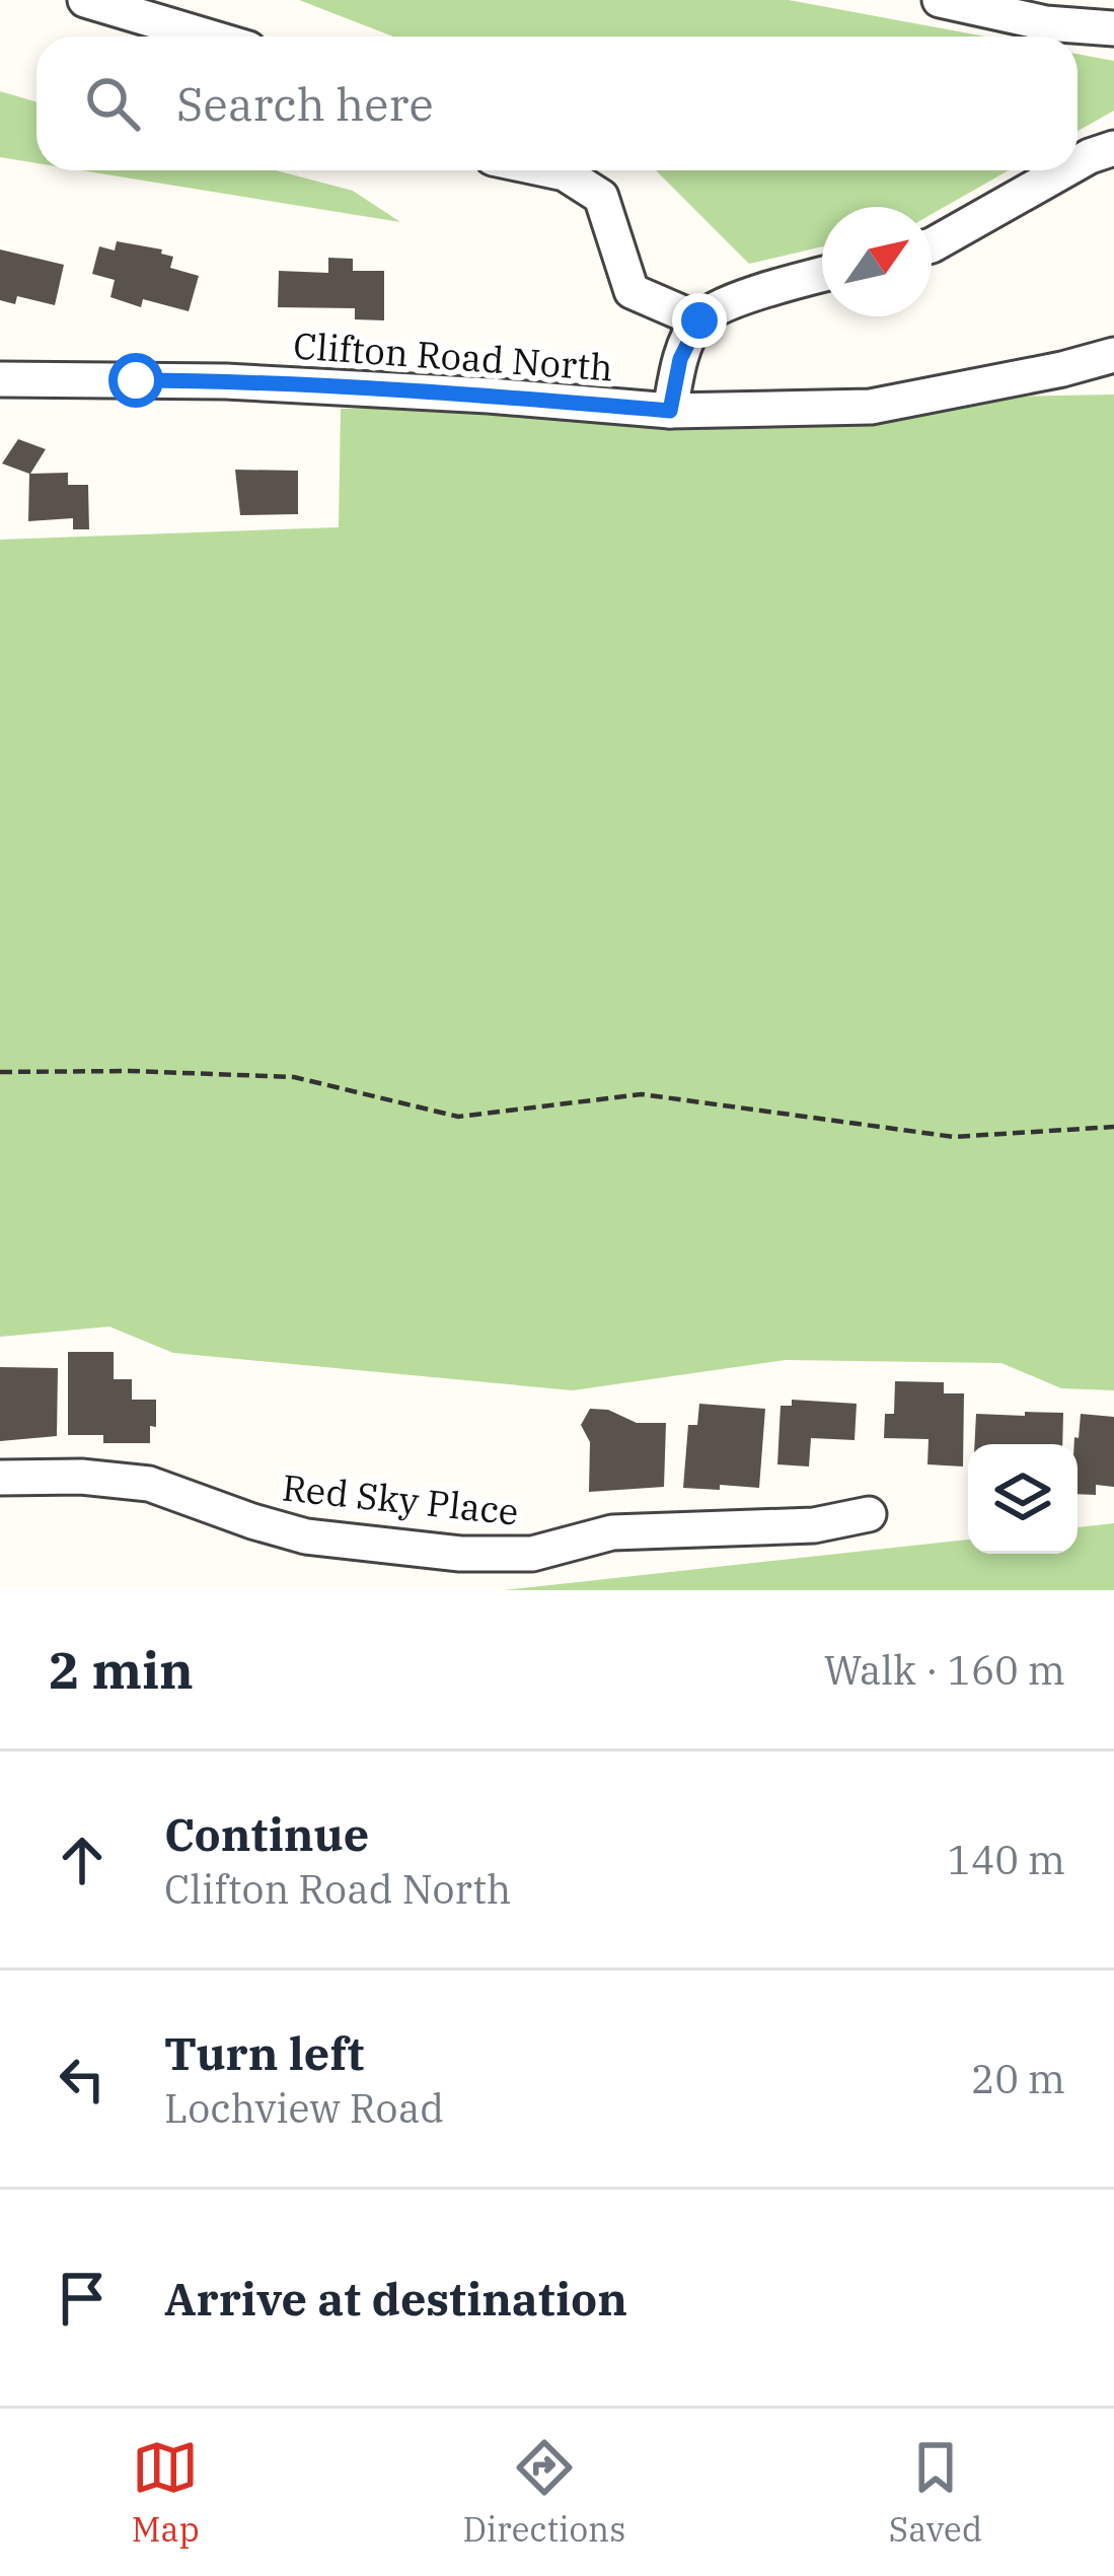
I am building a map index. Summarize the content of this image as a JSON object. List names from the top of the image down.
{
  "streets": {
    "street": ["Clifton Road North", "Red Sky Place"]
  },
  "north": "top right",
  "page": {
    "search": "Search here",
    "heading": ["2 min", "Walk · 160 m"],
    "list": [
      ["Continue", "Clifton Road North", "140 m"],
      ["Turn left", "Lochview Road", "20 m"],
      "Arrive at destination"
    ],
    "nav": ["Map", "Directions", "Saved"]
  }
}
